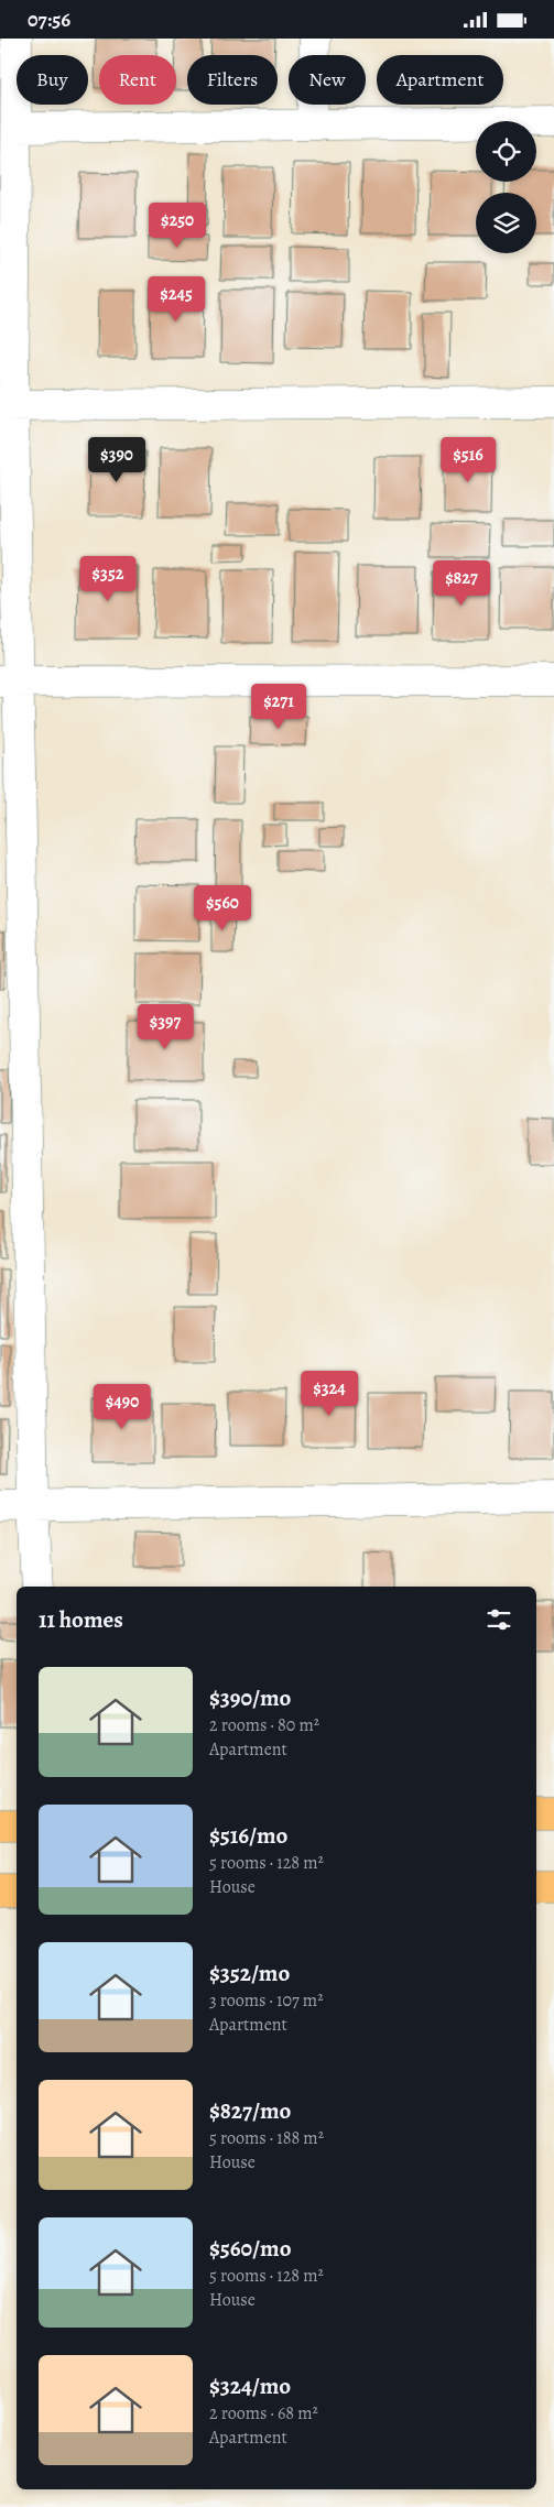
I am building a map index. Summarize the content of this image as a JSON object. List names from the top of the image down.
{
  "page": {
    "status": "07:56",
    "chip": [
      "Buy",
      "Rent",
      "Filters",
      "New",
      "Apartment"
    ],
    "price": [
      "$250",
      "$245",
      "$390",
      "$516",
      "$352",
      "$827",
      "$271",
      "$560",
      "$397",
      "$324",
      "$490"
    ],
    "heading": "11 homes",
    "list": [
      {
        "name": "$390/mo",
        "note": "2 rooms · 80 m² · Apartment"
      },
      {
        "name": "$516/mo",
        "note": "5 rooms · 128 m² · House"
      },
      {
        "name": "$352/mo",
        "note": "3 rooms · 107 m² · Apartment"
      },
      {
        "name": "$827/mo",
        "note": "5 rooms · 188 m² · House"
      },
      {
        "name": "$560/mo",
        "note": "5 rooms · 128 m² · House"
      },
      {
        "name": "$324/mo",
        "note": "2 rooms · 68 m² · Apartment"
      }
    ]
  }
}
